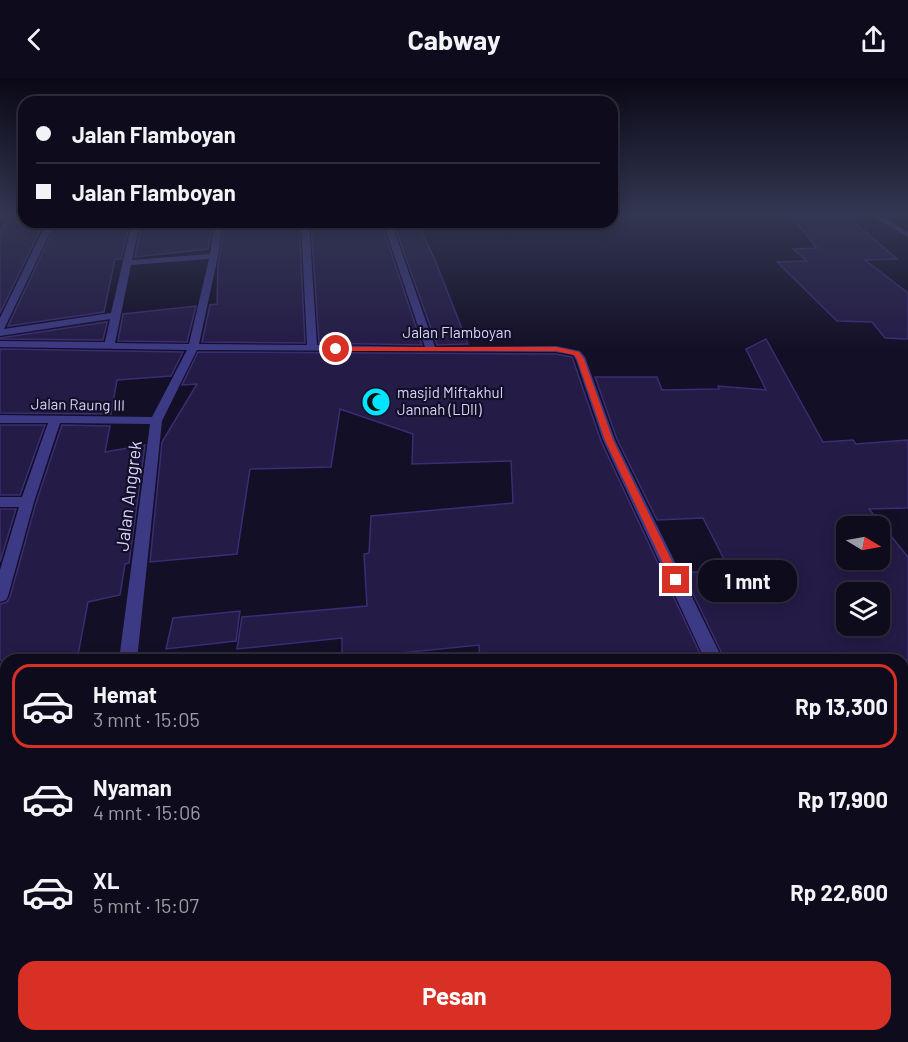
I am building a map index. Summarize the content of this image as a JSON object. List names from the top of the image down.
{
  "streets": {
    "street": ["Jalan Flamboyan", "Jalan Raung III", "Jalan Anggrek"]
  },
  "crossings": [
    ["Jalan Flamboyan", "Jalan Anggrek"],
    ["Jalan Raung III", "Jalan Anggrek"]
  ],
  "places": {
    "mosque": ["masjid Miftakhul Jannah (LDII)"]
  },
  "north": "right",
  "page": {
    "header": "Cabway",
    "banner": ["Jalan Flamboyan", "Jalan Flamboyan"],
    "bubble": "1 mnt",
    "list": [
      {
        "name": "Hemat",
        "note": "3 mnt · 15:05",
        "value": "Rp 13,300"
      },
      {
        "name": "Nyaman",
        "note": "4 mnt · 15:06",
        "value": "Rp 17,900"
      },
      {
        "name": "XL",
        "note": "5 mnt · 15:07",
        "value": "Rp 22,600"
      }
    ],
    "buttons": "Pesan"
  }
}
